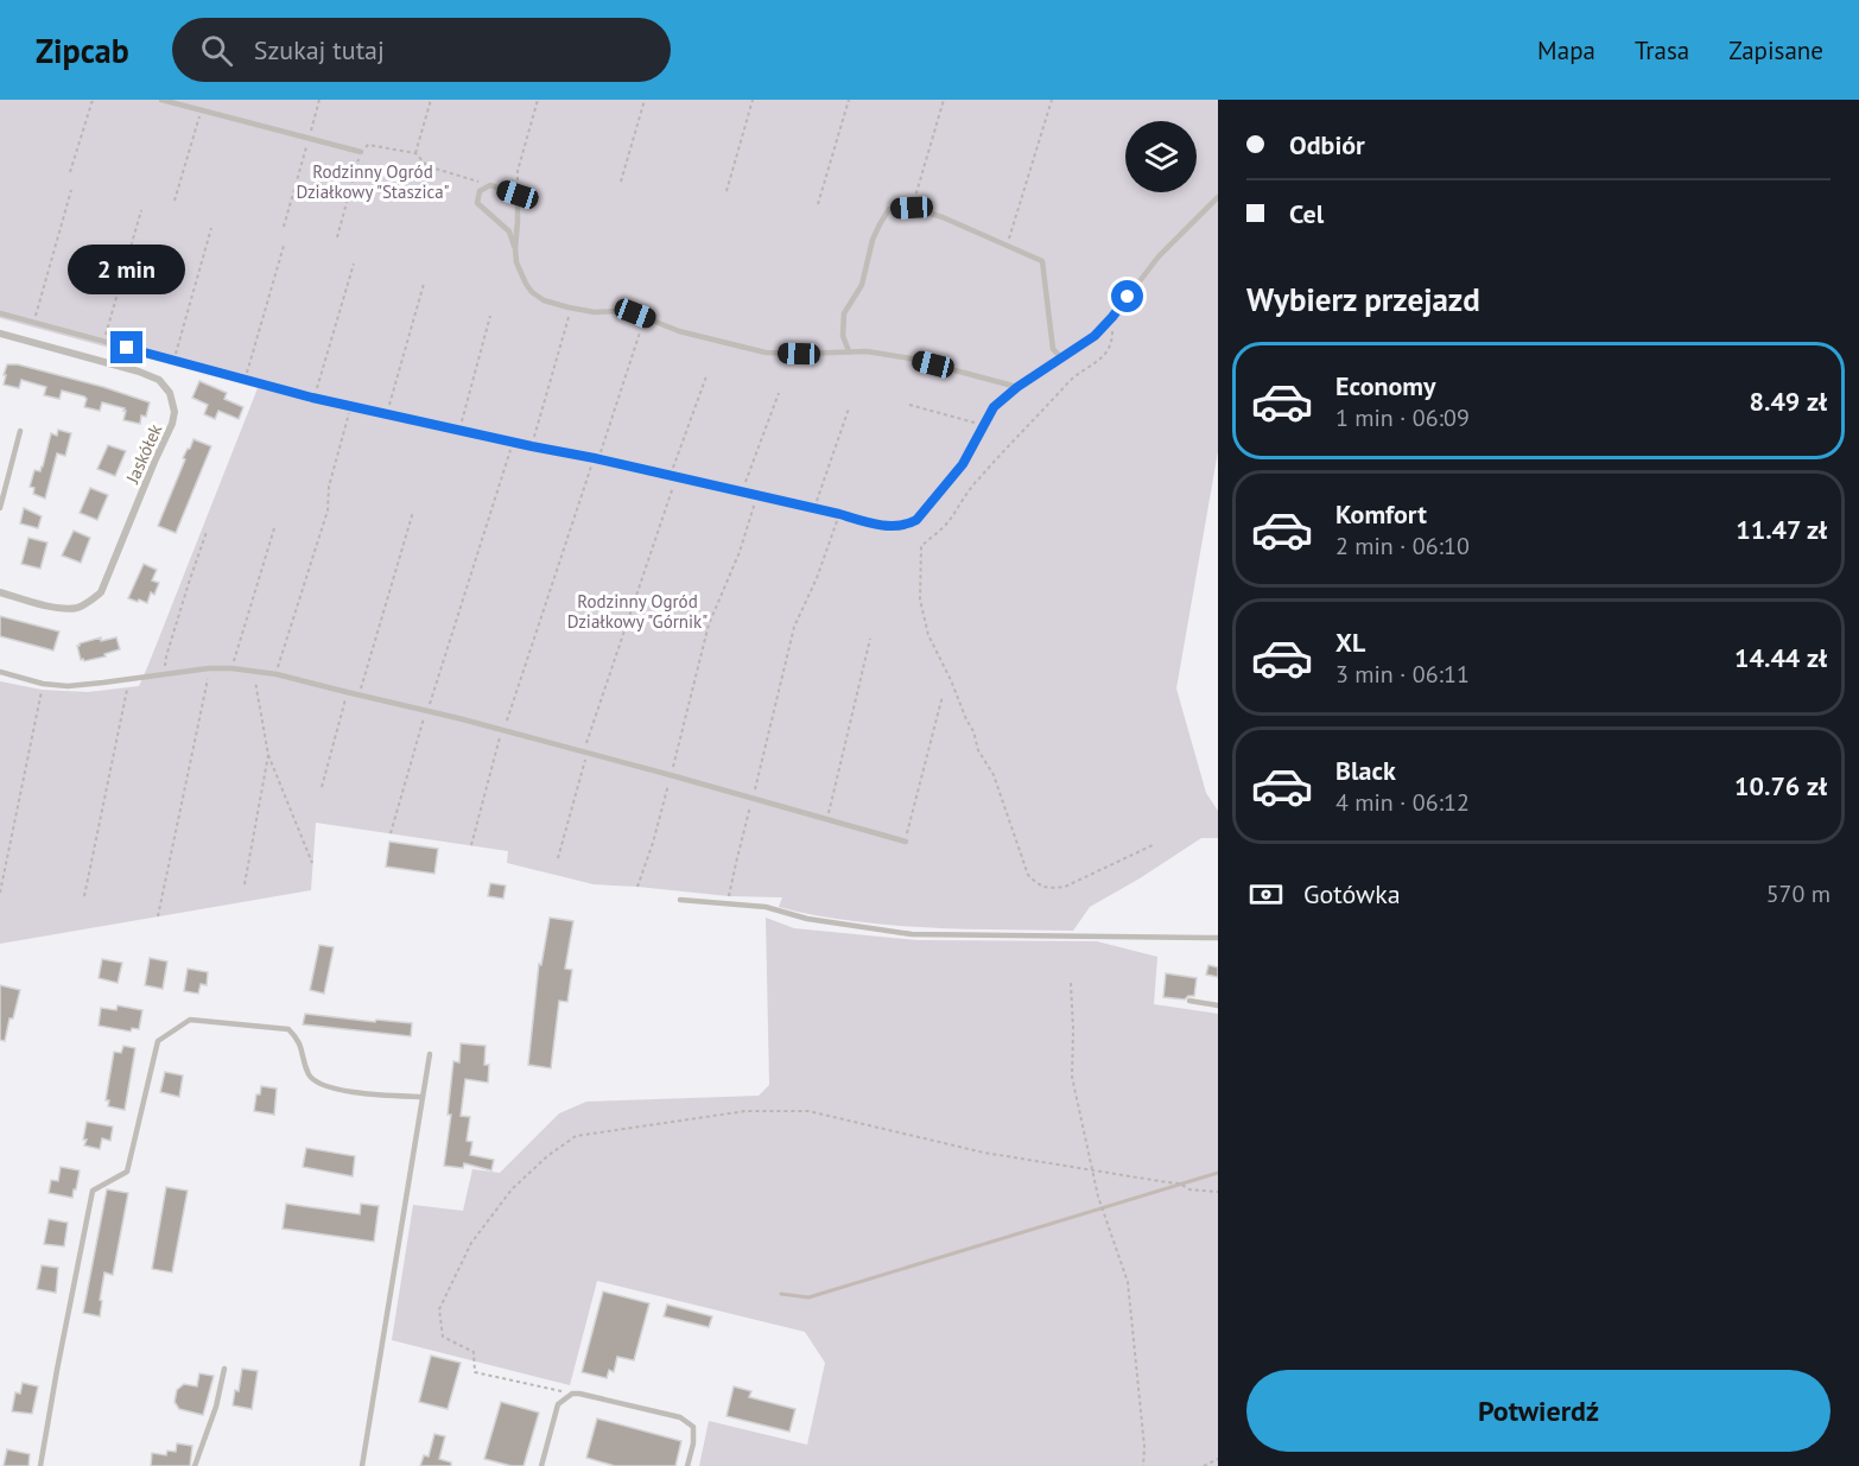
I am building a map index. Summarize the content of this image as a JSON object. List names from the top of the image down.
{
  "streets": {
    "street": ["Jaskółek"]
  },
  "parks": ["Rodzinny Ogród Działkowy \"Staszica\"", "Rodzinny Ogród Działkowy \"Górnik\""],
  "page": {
    "header": "Zipcab",
    "search": "Szukaj tutaj",
    "nav": ["Mapa", "Trasa", "Zapisane"],
    "banner": ["Odbiór", "Cel"],
    "bubble": "2 min",
    "heading": "Wybierz przejazd",
    "list": [
      {
        "name": "Economy",
        "note": "1 min · 06:09",
        "value": "8.49 zł"
      },
      {
        "name": "Komfort",
        "note": "2 min · 06:10",
        "value": "11.47 zł"
      },
      {
        "name": "XL",
        "note": "3 min · 06:11",
        "value": "14.44 zł"
      },
      {
        "name": "Black",
        "note": "4 min · 06:12",
        "value": "10.76 zł"
      }
    ],
    "pay": ["Gotówka", "570 m"],
    "buttons": "Potwierdź"
  }
}
